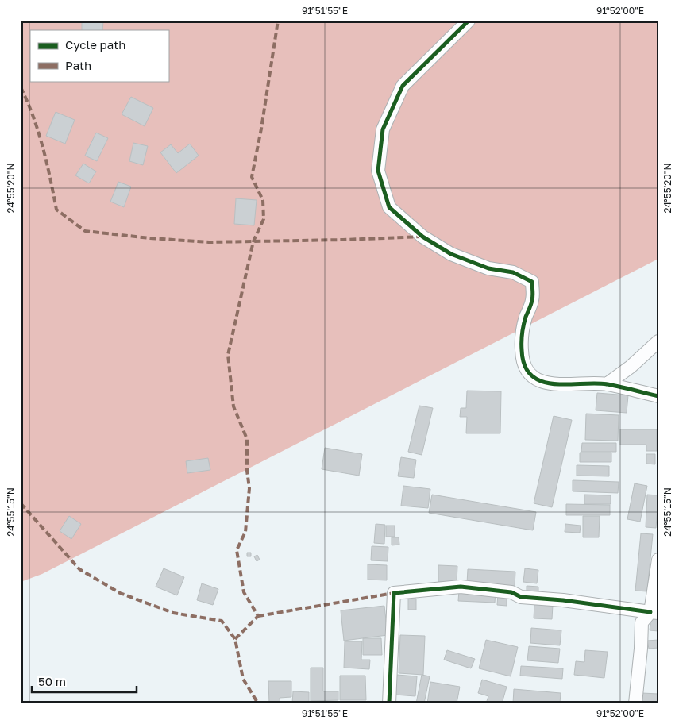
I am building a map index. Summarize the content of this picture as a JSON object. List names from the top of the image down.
{
  "legend": ["Cycle path", "Path"],
  "scale_bar": "50 m",
  "coordinates": [
    "91°51'55\"E",
    "91°52'00\"E",
    "24°55'20\"N",
    "24°55'15\"N"
  ]
}
